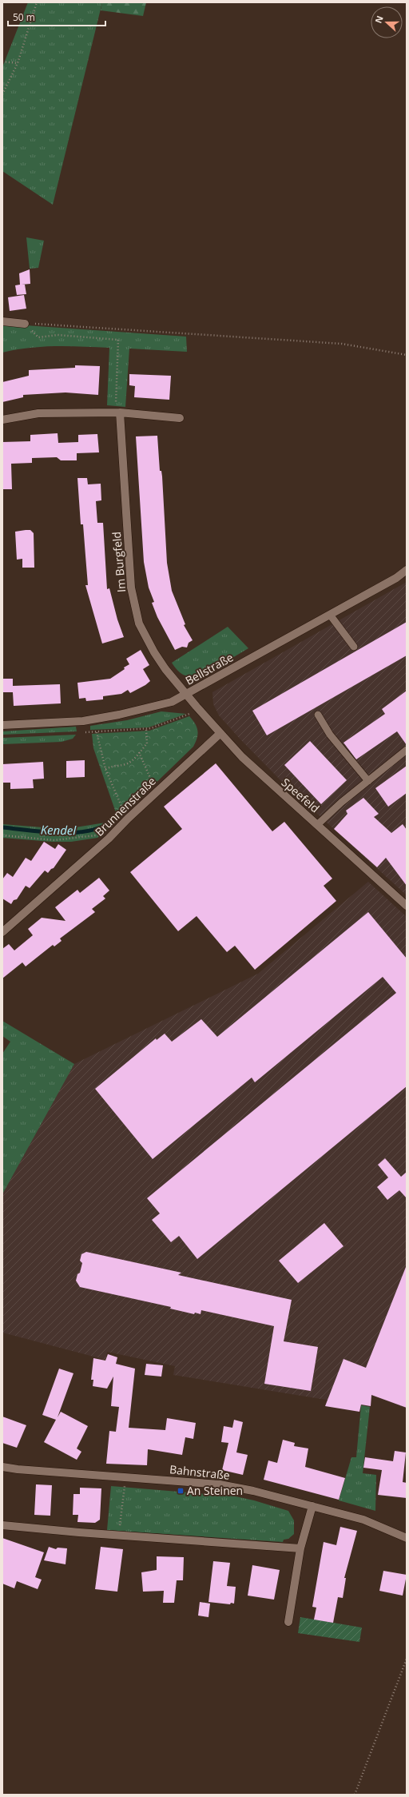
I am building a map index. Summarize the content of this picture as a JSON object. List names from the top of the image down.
{
  "streets": {
    "street": [
      "Im Burgfeld",
      "Bellstraße",
      "Speefeld",
      "Brunnenstraße",
      "Bahnstraße"
    ]
  },
  "crossings": [
    ["Im Burgfeld", "Bellstraße"],
    ["Im Burgfeld", "Speefeld"],
    ["Bellstraße", "Speefeld"],
    ["Speefeld", "Brunnenstraße"]
  ],
  "water": ["Kendel"],
  "places": {
    "transit": ["An Steinen"]
  },
  "scale_bar": "50 m",
  "north": "left"
}
